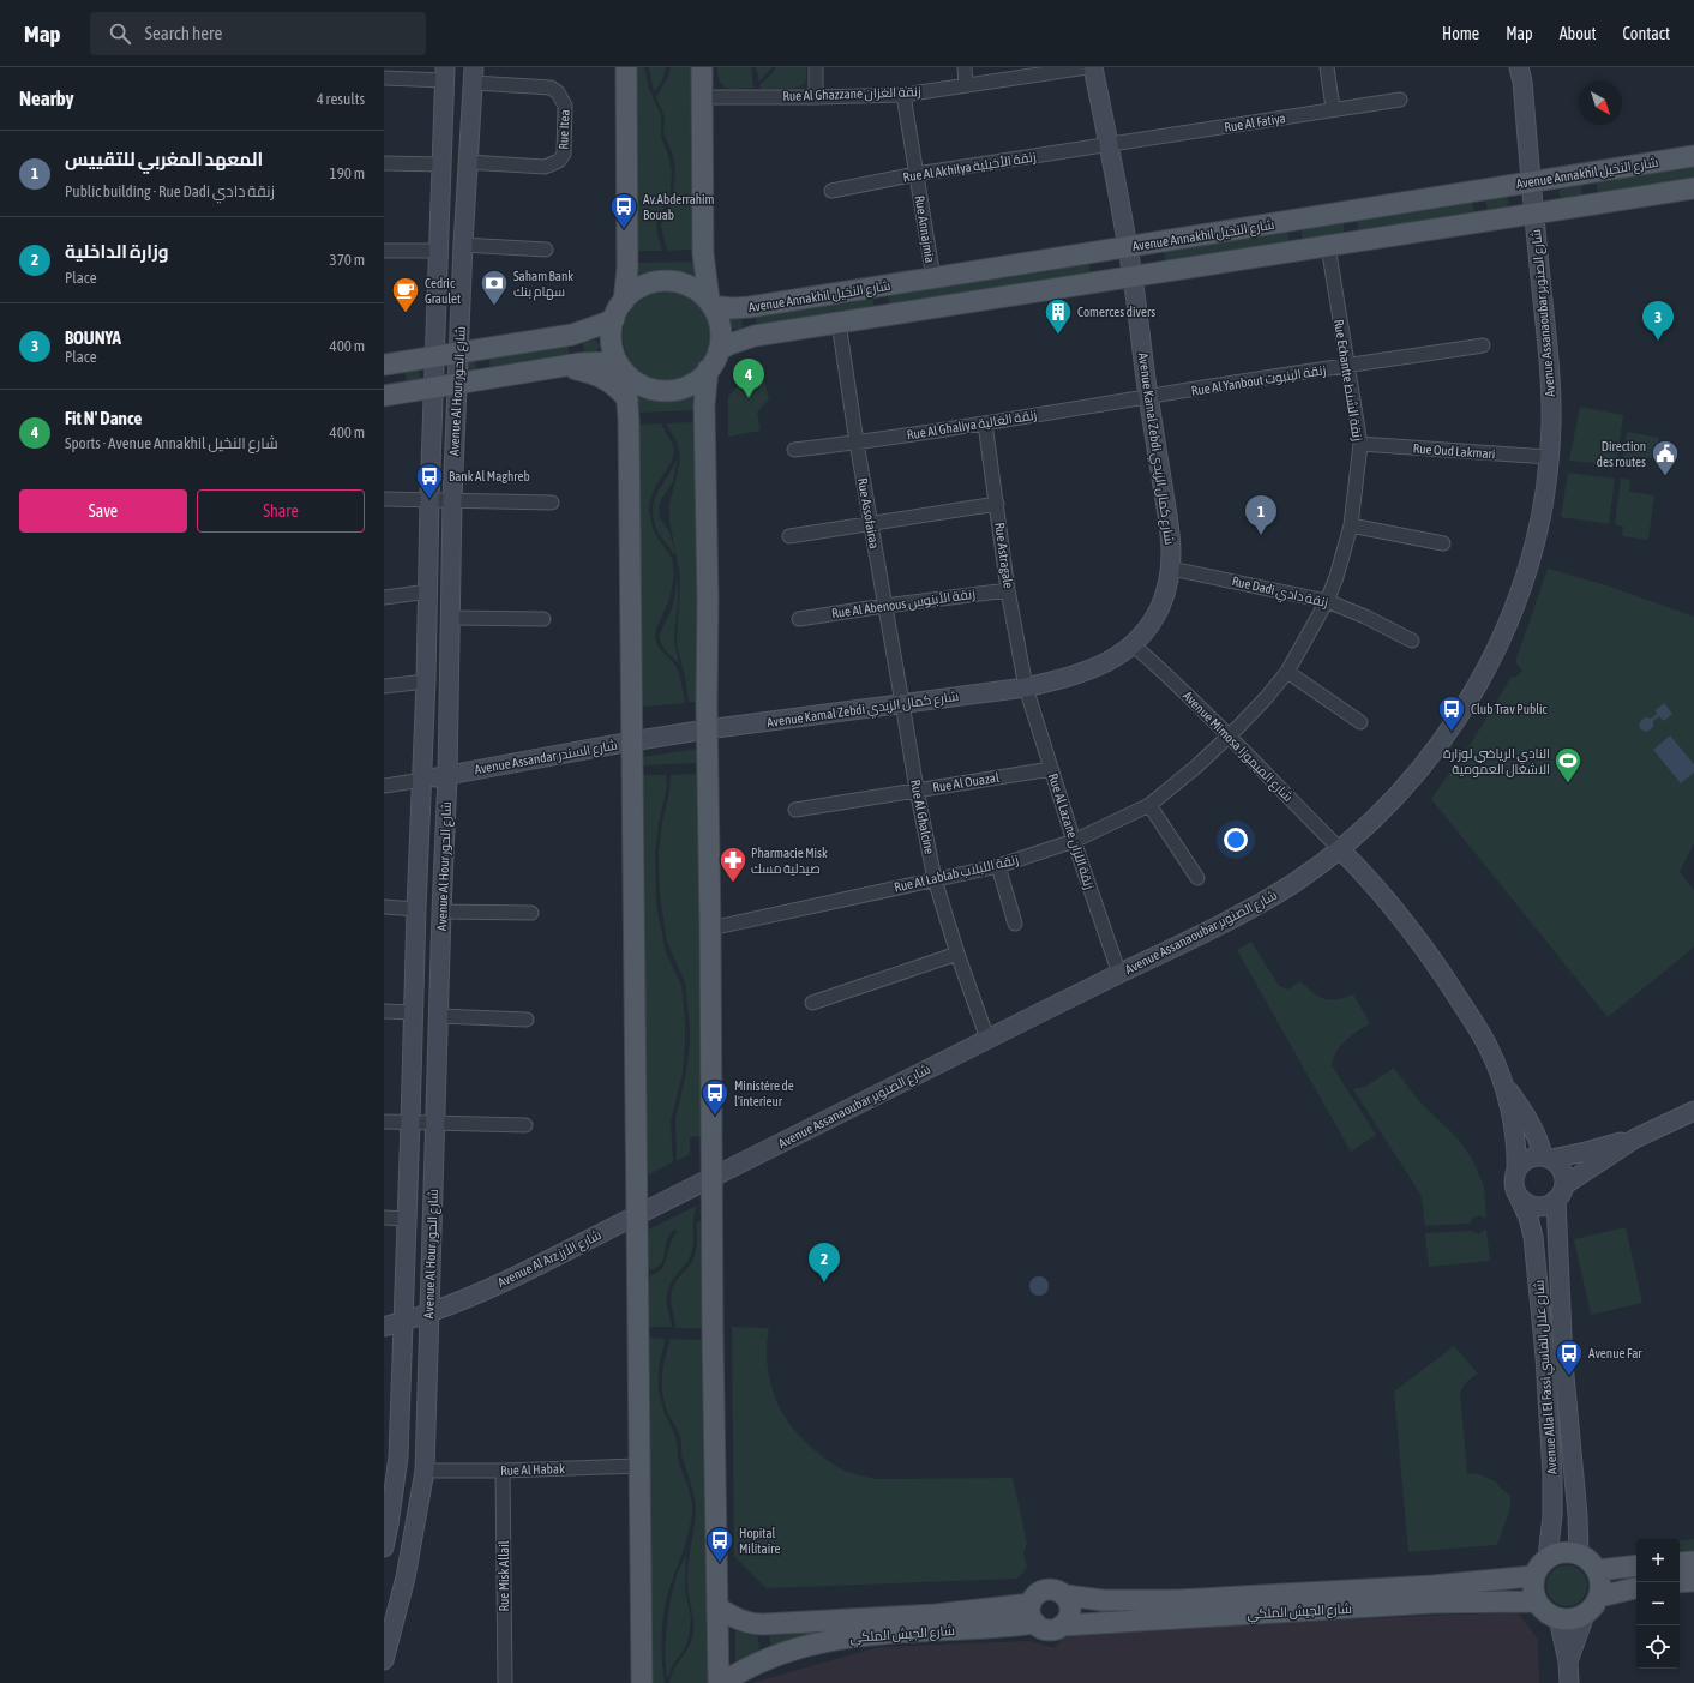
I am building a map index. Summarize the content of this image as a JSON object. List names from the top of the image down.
{
  "streets": {
    "main road": ["Avenue Annakhil شارع النخيل", "شارع الجيش الملكي"],
    "street": [
      "Rue Al Ghazzane زنقة الغزان",
      "Rue Al Fatiya",
      "Rue Itea",
      "Rue Al Akhilya زنقة الأخيلية",
      "Rue Annajmia",
      "Avenue Assanaoubar شارع الصنوبر",
      "Rue Al Yanbout زنقة الينبوت",
      "Rue Echantte زنقة الشنط",
      "Avenue Al Hour شارع الحور",
      "Rue Al Ghaliya زنقة الغالية",
      "Avenue Kamal Zebdi شارع كمال الزبدي",
      "Rue Oud Lakmari",
      "Rue Assofairaa",
      "Rue Astragale",
      "Rue Dadi زنقة دادي",
      "Rue Al Abenous زنقة الأبنوس",
      "Avenue Mimosa شارع الميموزا",
      "Avenue Assandar شارع السندر",
      "Rue Al Ouazal",
      "Rue Al Ghalcine",
      "Rue Al Lazane زنقة اللزان",
      "Rue Al Lablab زنقة اللبلاب",
      "Avenue Al Arz شارع الأرز",
      "Avenue Allal El Fassi شارع علال الفاسي",
      "Rue Al Habak",
      "Rue Misk Allail"
    ]
  },
  "crossings": [
    ["Rue Al Ghazzane زنقة الغزان", "Rue Annajmia"],
    ["Rue Al Fatiya", "Rue Al Akhilya زنقة الأخيلية"],
    ["Rue Al Fatiya", "Avenue Kamal Zebdi شارع كمال الزبدي"],
    ["Rue Itea", "Avenue Al Hour شارع الحور"],
    ["Rue Al Akhilya زنقة الأخيلية", "Rue Annajmia"],
    ["Rue Al Akhilya زنقة الأخيلية", "Avenue Kamal Zebdi شارع كمال الزبدي"],
    ["Avenue Annakhil شارع النخيل", "Rue Annajmia"],
    ["Avenue Annakhil شارع النخيل", "Avenue Assanaoubar شارع الصنوبر"],
    ["Avenue Annakhil شارع النخيل", "Avenue Kamal Zebdi شارع كمال الزبدي"],
    ["Avenue Assanaoubar شارع الصنوبر", "Rue Oud Lakmari"],
    ["Avenue Assanaoubar شارع الصنوبر", "Avenue Mimosa شارع الميموزا"],
    ["Avenue Assanaoubar شارع الصنوبر", "Rue Al Ghalcine"],
    ["Avenue Assanaoubar شارع الصنوبر", "Rue Al Lazane زنقة اللزان"],
    ["Avenue Assanaoubar شارع الصنوبر", "Avenue Al Arz شارع الأرز"],
    ["Rue Al Yanbout زنقة الينبوت", "Rue Echantte زنقة الشنط"],
    ["Rue Al Yanbout زنقة الينبوت", "Rue Al Ghaliya زنقة الغالية"],
    ["Rue Al Yanbout زنقة الينبوت", "Avenue Kamal Zebdi شارع كمال الزبدي"],
    ["Rue Echantte زنقة الشنط", "Rue Oud Lakmari"],
    ["Rue Echantte زنقة الشنط", "Rue Dadi زنقة دادي"],
    ["Rue Echantte زنقة الشنط", "Avenue Mimosa شارع الميموزا"],
    ["Rue Echantte زنقة الشنط", "Rue Al Lablab زنقة اللبلاب"],
    ["Avenue Al Hour شارع الحور", "Avenue Assandar شارع السندر"],
    ["Avenue Al Hour شارع الحور", "Avenue Al Arz شارع الأرز"],
    ["Avenue Al Hour شارع الحور", "Rue Al Habak"],
    ["Rue Al Ghaliya زنقة الغالية", "Avenue Kamal Zebdi شارع كمال الزبدي"],
    ["Rue Al Ghaliya زنقة الغالية", "Rue Assofairaa"],
    ["Rue Al Ghaliya زنقة الغالية", "Rue Astragale"],
    ["Avenue Kamal Zebdi شارع كمال الزبدي", "Rue Assofairaa"],
    ["Avenue Kamal Zebdi شارع كمال الزبدي", "Rue Astragale"],
    ["Avenue Kamal Zebdi شارع كمال الزبدي", "Rue Dadi زنقة دادي"],
    ["Avenue Kamal Zebdi شارع كمال الزبدي", "Avenue Mimosa شارع الميموزا"],
    ["Avenue Kamal Zebdi شارع كمال الزبدي", "Avenue Assandar شارع السندر"],
    ["Avenue Kamal Zebdi شارع كمال الزبدي", "Rue Al Ghalcine"],
    ["Avenue Kamal Zebdi شارع كمال الزبدي", "Rue Al Lazane زنقة اللزان"],
    ["Rue Assofairaa", "Rue Al Abenous زنقة الأبنوس"],
    ["Rue Assofairaa", "Rue Al Ghalcine"],
    ["Rue Astragale", "Rue Al Abenous زنقة الأبنوس"],
    ["Rue Astragale", "Rue Al Lazane زنقة اللزان"],
    ["Avenue Mimosa شارع الميموزا", "Rue Al Lablab زنقة اللبلاب"],
    ["Rue Al Ouazal", "Rue Al Ghalcine"],
    ["Rue Al Ouazal", "Rue Al Lazane زنقة اللزان"],
    ["Rue Al Ghalcine", "Rue Al Lablab زنقة اللبلاب"],
    ["Rue Al Lazane زنقة اللزان", "Rue Al Lablab زنقة اللبلاب"],
    ["Avenue Allal El Fassi شارع علال الفاسي", "شارع الجيش الملكي"],
    ["Rue Al Habak", "Rue Misk Allail"]
  ],
  "places": {
    "bus stop": [
      "Av.Abderrahim Bouab",
      "Bank Al Maghreb",
      "Club Trav Public",
      "Ministère de l'interieur",
      "Avenue Far",
      "Hopital Militaire"
    ],
    "bank": ["Saham Bank سهام بنك"],
    "cafe": ["Cedric Graulet"],
    "building": ["Comerces divers"],
    "public building": ["Direction des routes"],
    "sports": ["النادي الرياضي لوزارة الاشغال العمومية"],
    "pharmacy": ["Pharmacie Misk صيدلية مسك"]
  },
  "north": "bottom right",
  "page": {
    "header": "Map",
    "search": "Search here",
    "nav": [
      "Home",
      "Map",
      "About",
      "Contact"
    ],
    "heading": ["Nearby", "4 results"],
    "list": [
      {
        "mark": "1",
        "name": "المعهد المغربي للتقييس",
        "note": "Public building · Rue Dadi زنقة دادي",
        "value": "190 m"
      },
      {
        "mark": "2",
        "name": "وزارة الداخلية",
        "note": "Place",
        "value": "370 m"
      },
      {
        "mark": "3",
        "name": "BOUNYA",
        "note": "Place",
        "value": "400 m"
      },
      {
        "mark": "4",
        "name": "Fit N' Dance",
        "note": "Sports · Avenue Annakhil شارع النخيل",
        "value": "400 m"
      }
    ],
    "pins": [
      "3",
      "4",
      "1",
      "2"
    ],
    "buttons": ["Save", "Share"],
    "map_buttons": ["+", "−"]
  }
}
